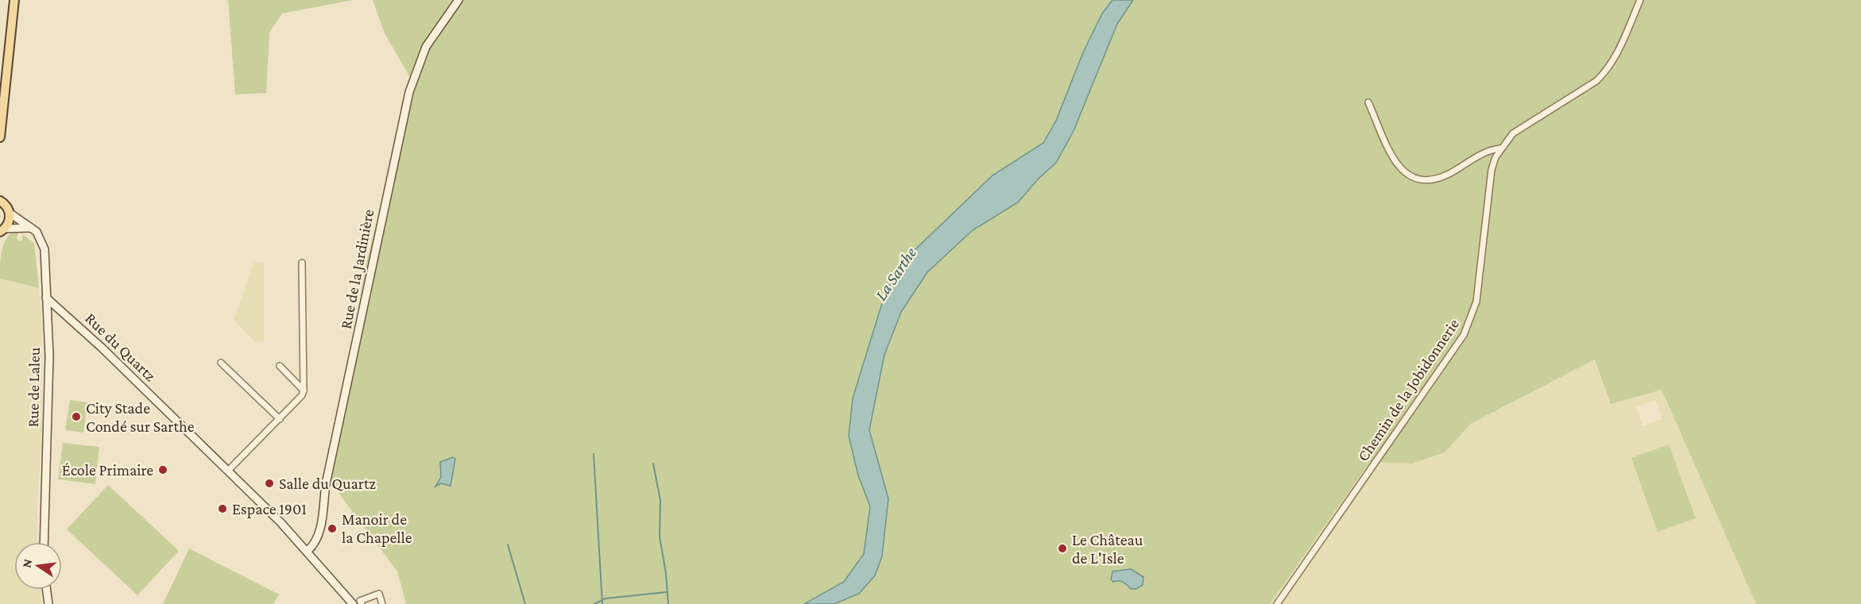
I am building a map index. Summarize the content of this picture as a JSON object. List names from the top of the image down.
{
  "streets": {
    "street": [
      "Rue de la Jardinière",
      "Rue du Quartz",
      "Rue de Laleu",
      "Chemin de la Jobidonnerie"
    ]
  },
  "crossings": [
    ["Rue de la Jardinière", "Rue du Quartz"],
    ["Rue du Quartz", "Rue de Laleu"]
  ],
  "water": ["La Sarthe"],
  "places": [
    "City Stade Condé sur Sarthe",
    "École Primaire",
    "Salle du Quartz",
    "Espace 1901",
    "Manoir de la Chapelle",
    "Le Château de L'Isle"
  ],
  "north": "left"
}
